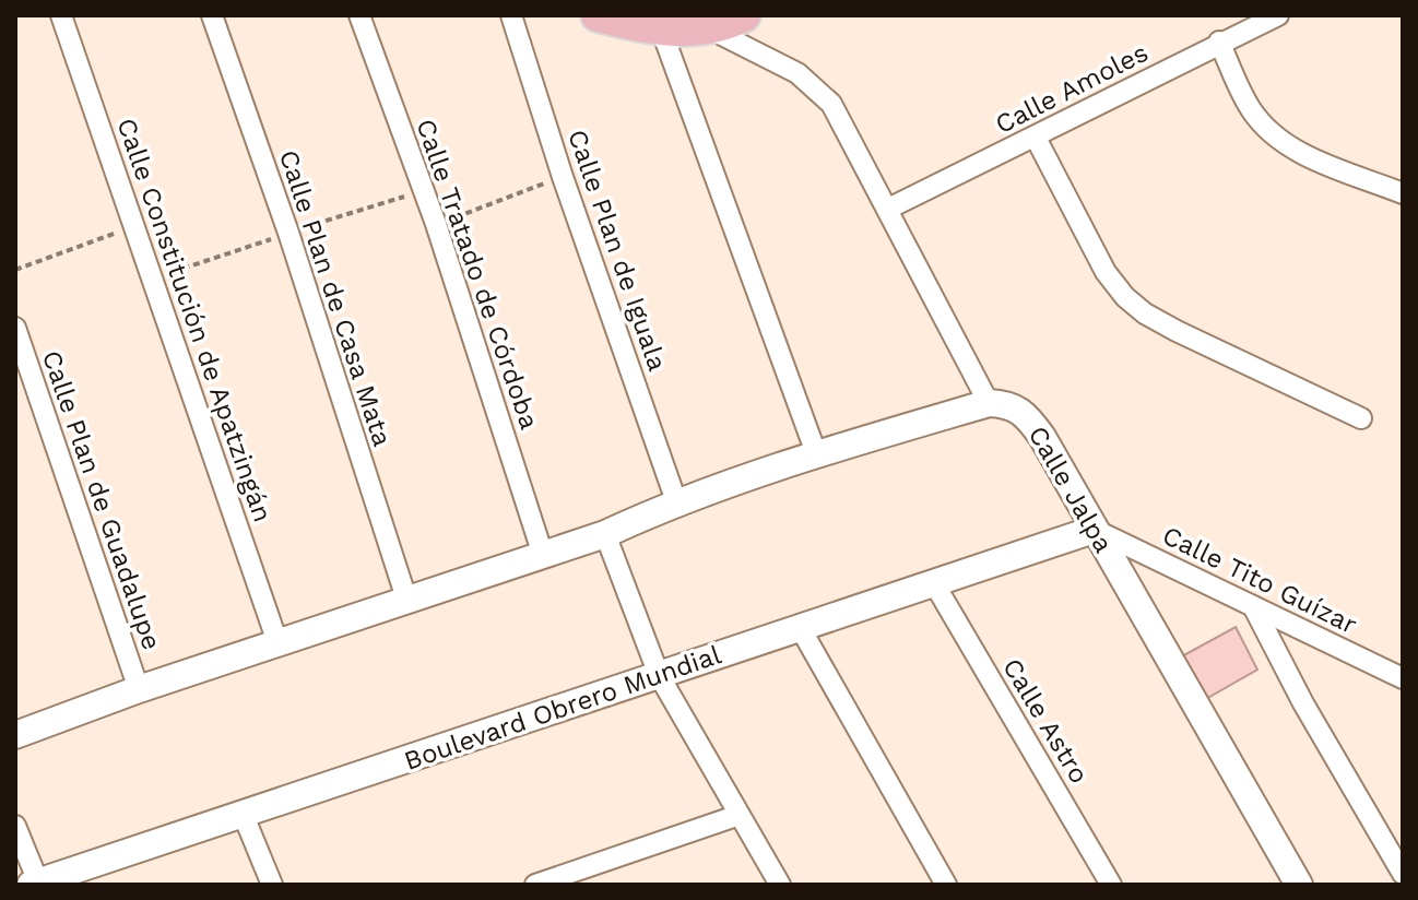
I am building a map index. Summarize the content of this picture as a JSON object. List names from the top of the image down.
{
  "streets": {
    "street": [
      "Calle Amoles",
      "Calle Plan de Iguala",
      "Calle Tratado de Córdoba",
      "Calle Plan de Casa Mata",
      "Calle Constitución de Apatzingán",
      "Calle Jalpa",
      "Calle Plan de Guadalupe",
      "Calle Tito Guízar",
      "Boulevard Obrero Mundial",
      "Calle Astro"
    ]
  },
  "crossings": [
    ["Calle Jalpa", "Calle Tito Guízar"],
    ["Calle Jalpa", "Boulevard Obrero Mundial"],
    ["Calle Tito Guízar", "Boulevard Obrero Mundial"],
    ["Boulevard Obrero Mundial", "Calle Astro"]
  ]
}
